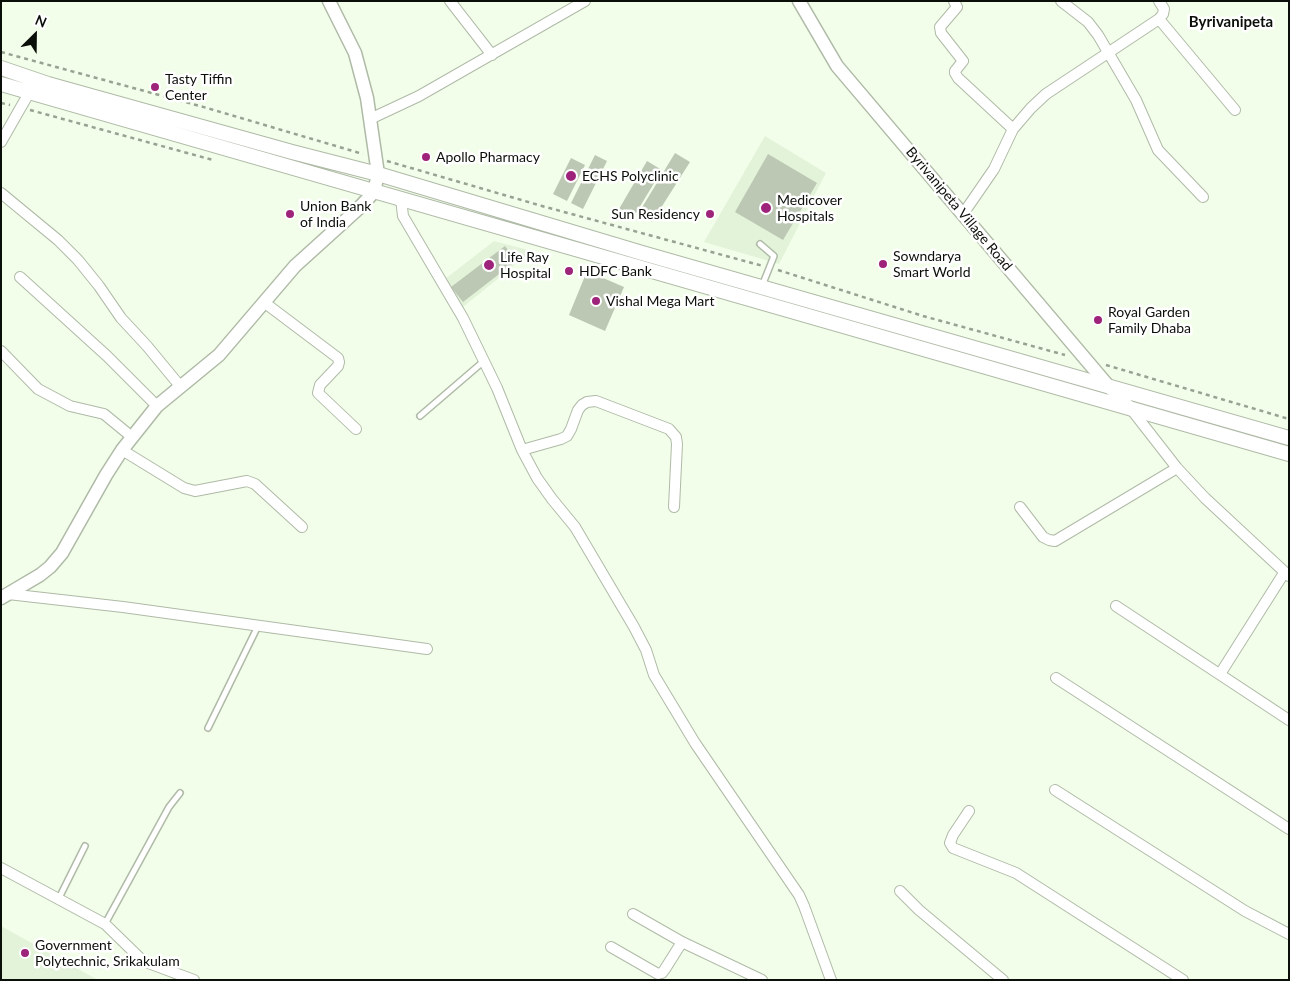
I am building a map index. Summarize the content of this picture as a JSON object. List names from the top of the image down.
{
  "streets": {
    "street": ["Byrivanipeta Village Road"]
  },
  "districts": ["Byrivanipeta"],
  "places": [
    "Tasty Tiffin Center",
    "Apollo Pharmacy",
    "ECHS Polyclinic",
    "Medicover Hospitals",
    "Union Bank of India",
    "Sun Residency",
    "Sowndarya Smart World",
    "Life Ray Hospital",
    "HDFC Bank",
    "Vishal Mega Mart",
    "Royal Garden Family Dhaba",
    "Government Polytechnic, Srikakulam"
  ],
  "north": "top right"
}
